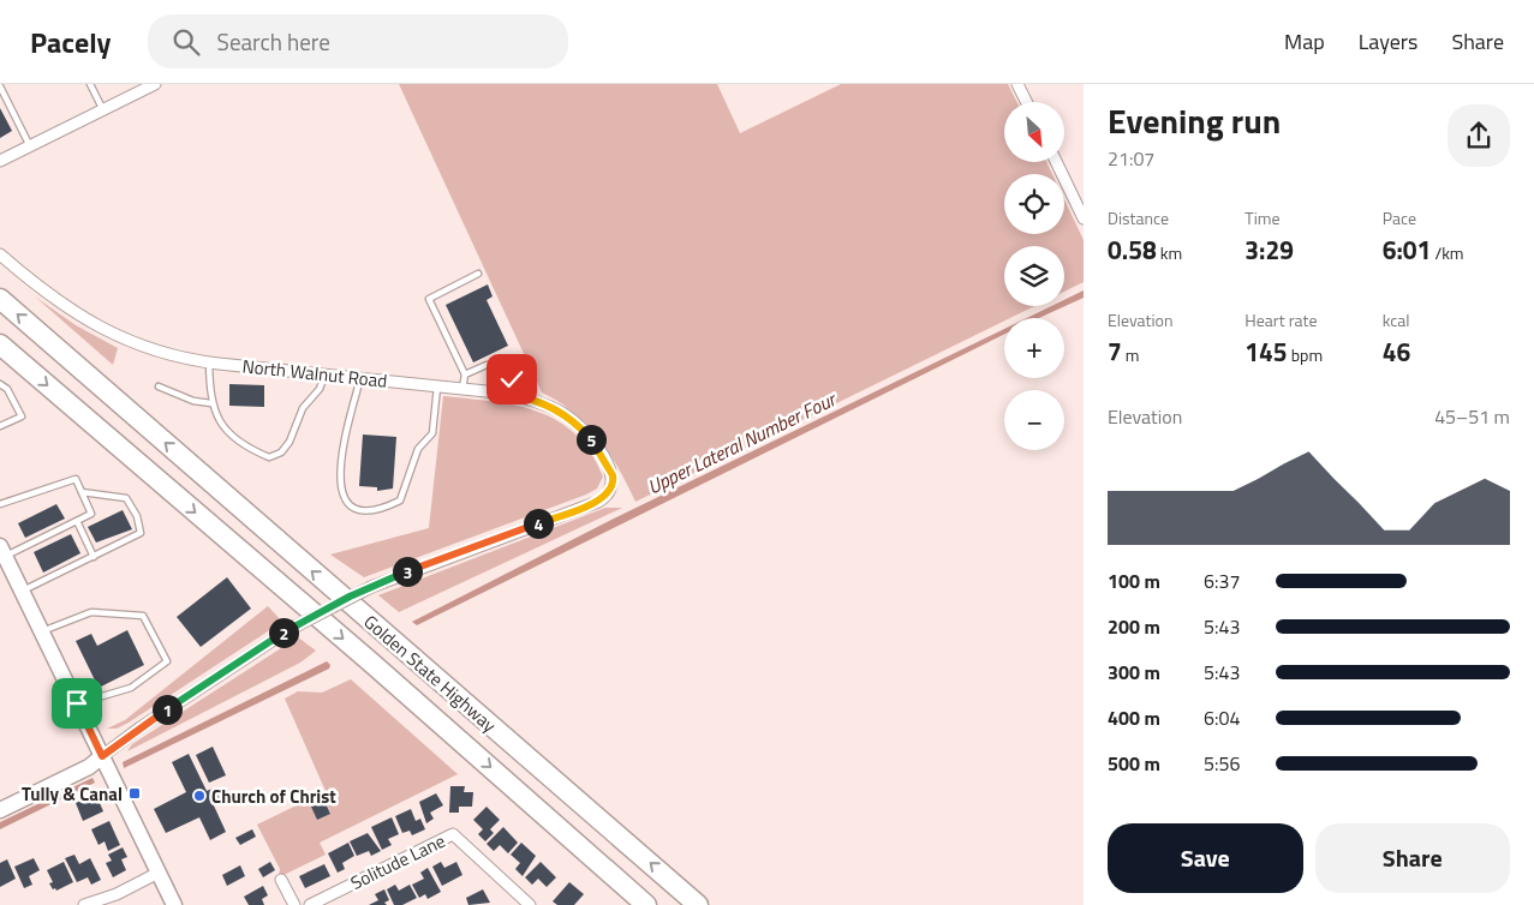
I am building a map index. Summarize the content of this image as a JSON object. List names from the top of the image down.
{
  "streets": {
    "highway": ["Golden State Highway"],
    "street": ["North Walnut Road", "Solitude Lane"]
  },
  "water": ["Upper Lateral Number Four"],
  "places": {
    "transit": ["Tully & Canal"],
    "other": ["Church of Christ"]
  },
  "north": "bottom right",
  "page": {
    "header": "Pacely",
    "search": "Search here",
    "nav": ["Map", "Layers", "Share"],
    "heading": ["Evening run", "21:07"],
    "map_buttons": ["+", "−"],
    "stats": [
      ["Distance", "0.58 km"],
      ["Time", "3:29"],
      ["Pace", "6:01 /km"],
      ["Elevation", "7 m"],
      ["Heart rate", "145 bpm"],
      ["kcal", "46"]
    ],
    "chart": ["Elevation", "45–51 m"],
    "pins": [
      "5",
      "4",
      "3",
      "2",
      "1"
    ],
    "list": [
      {
        "name": "100 m",
        "note": "6:37"
      },
      {
        "name": "200 m",
        "note": "5:43"
      },
      {
        "name": "300 m",
        "note": "5:43"
      },
      {
        "name": "400 m",
        "note": "6:04"
      },
      {
        "name": "500 m",
        "note": "5:56"
      }
    ],
    "buttons": ["Save", "Share"]
  }
}
